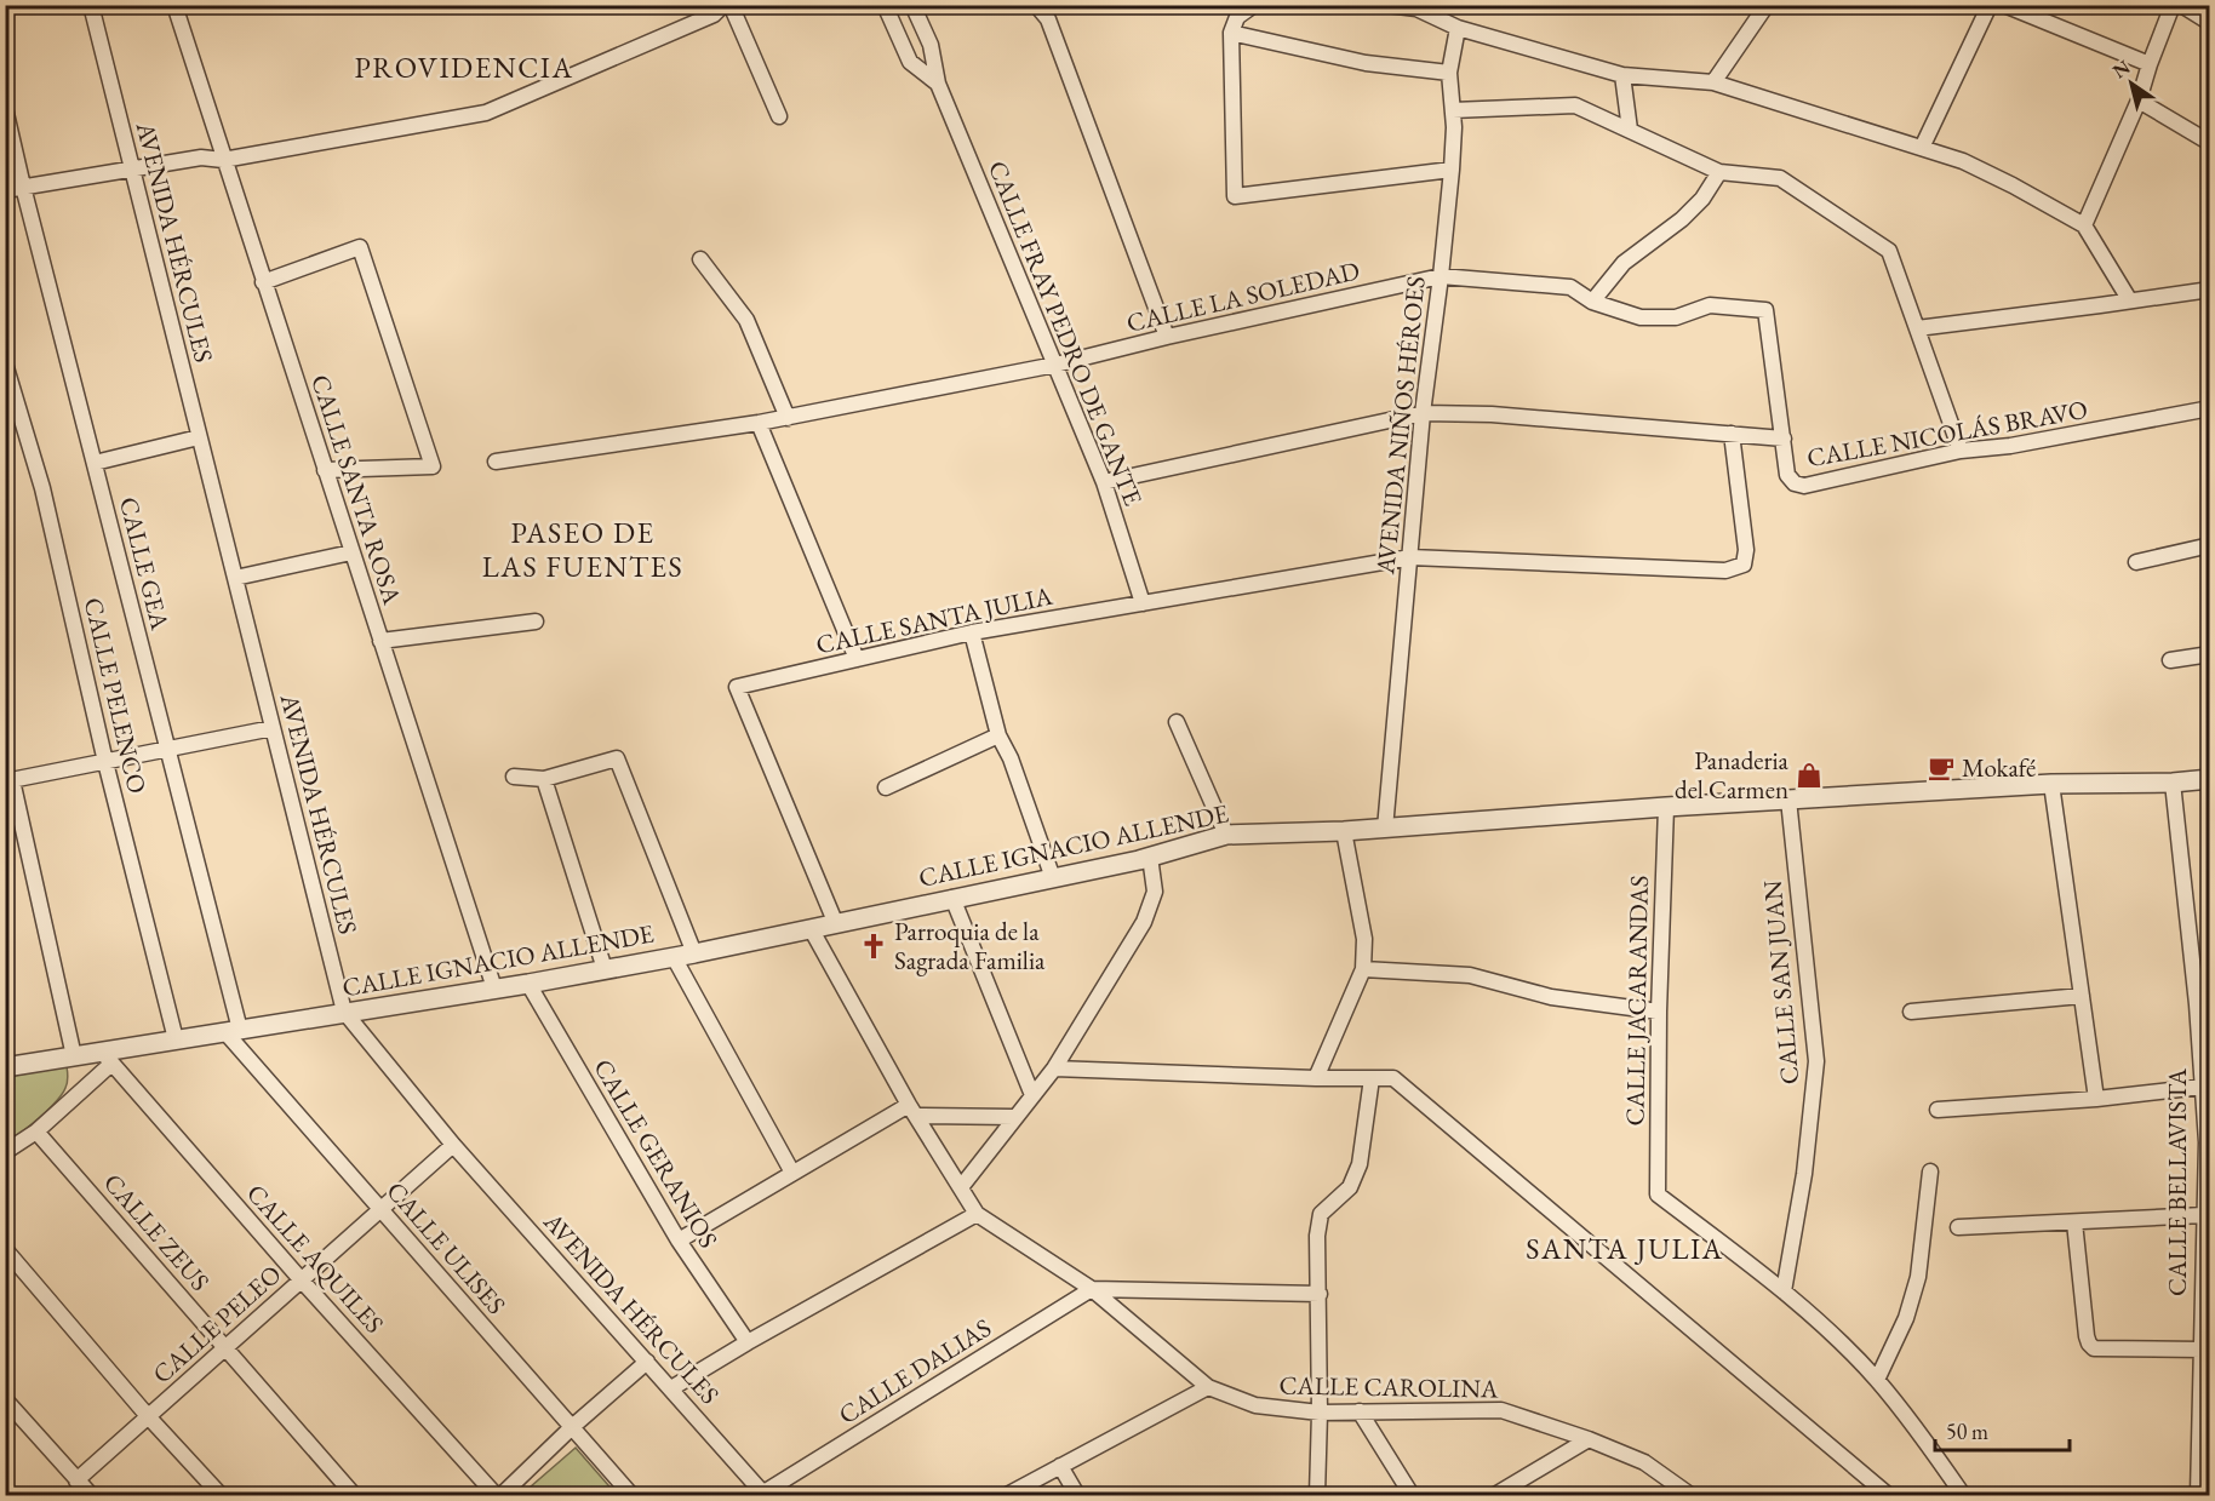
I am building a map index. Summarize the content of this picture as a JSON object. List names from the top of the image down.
{
  "streets": {
    "street": [
      "AVENIDA HÉRCULES",
      "CALLE LA SOLEDAD",
      "CALLE FRAY PEDRO DE GANTE",
      "AVENIDA NIÑOS HÉROES",
      "CALLE NICOLÁS BRAVO",
      "CALLE SANTA ROSA",
      "CALLE GEA",
      "CALLE SANTA JULIA",
      "CALLE PELENCO",
      "CALLE IGNACIO ALLENDE",
      "CALLE SAN JUAN",
      "CALLE JACARANDAS",
      "CALLE GERANIOS",
      "CALLE BELLAVISTA",
      "CALLE ZEUS",
      "CALLE ULISES",
      "CALLE AQUILES",
      "CALLE PELEO",
      "CALLE DALIAS",
      "CALLE CAROLINA"
    ]
  },
  "crossings": [
    ["AVENIDA HÉRCULES", "CALLE IGNACIO ALLENDE"],
    ["AVENIDA HÉRCULES", "CALLE PELEO"],
    ["AVENIDA HÉRCULES", "CALLE DALIAS"],
    ["CALLE LA SOLEDAD", "CALLE FRAY PEDRO DE GANTE"],
    ["CALLE LA SOLEDAD", "AVENIDA NIÑOS HÉROES"],
    ["CALLE LA SOLEDAD", "CALLE NICOLÁS BRAVO"],
    ["CALLE FRAY PEDRO DE GANTE", "CALLE NICOLÁS BRAVO"],
    ["CALLE FRAY PEDRO DE GANTE", "CALLE SANTA JULIA"],
    ["AVENIDA NIÑOS HÉROES", "CALLE NICOLÁS BRAVO"],
    ["AVENIDA NIÑOS HÉROES", "CALLE SANTA JULIA"],
    ["AVENIDA NIÑOS HÉROES", "CALLE IGNACIO ALLENDE"],
    ["CALLE NICOLÁS BRAVO", "CALLE SANTA JULIA"],
    ["CALLE SANTA ROSA", "CALLE IGNACIO ALLENDE"],
    ["CALLE GEA", "CALLE IGNACIO ALLENDE"],
    ["CALLE GEA", "CALLE ULISES"],
    ["CALLE SANTA JULIA", "CALLE IGNACIO ALLENDE"],
    ["CALLE PELENCO", "CALLE IGNACIO ALLENDE"],
    ["CALLE IGNACIO ALLENDE", "CALLE SAN JUAN"],
    ["CALLE IGNACIO ALLENDE", "CALLE JACARANDAS"],
    ["CALLE IGNACIO ALLENDE", "CALLE GERANIOS"],
    ["CALLE IGNACIO ALLENDE", "CALLE BELLAVISTA"],
    ["CALLE IGNACIO ALLENDE", "CALLE ULISES"],
    ["CALLE IGNACIO ALLENDE", "CALLE AQUILES"],
    ["CALLE IGNACIO ALLENDE", "CALLE CAROLINA"],
    ["CALLE SAN JUAN", "CALLE JACARANDAS"],
    ["CALLE ZEUS", "CALLE PELEO"],
    ["CALLE ULISES", "CALLE PELEO"],
    ["CALLE AQUILES", "CALLE PELEO"],
    ["CALLE DALIAS", "CALLE CAROLINA"]
  ],
  "districts": ["PROVIDENCIA", "PASEO DE LAS FUENTES", "SANTA JULIA"],
  "places": {
    "cafe": ["Mokafé"],
    "shop": ["Panaderia del Carmen"],
    "church": ["Parroquia de la Sagrada Familia"]
  },
  "scale_bar": "50 m",
  "north": "top left"
}
